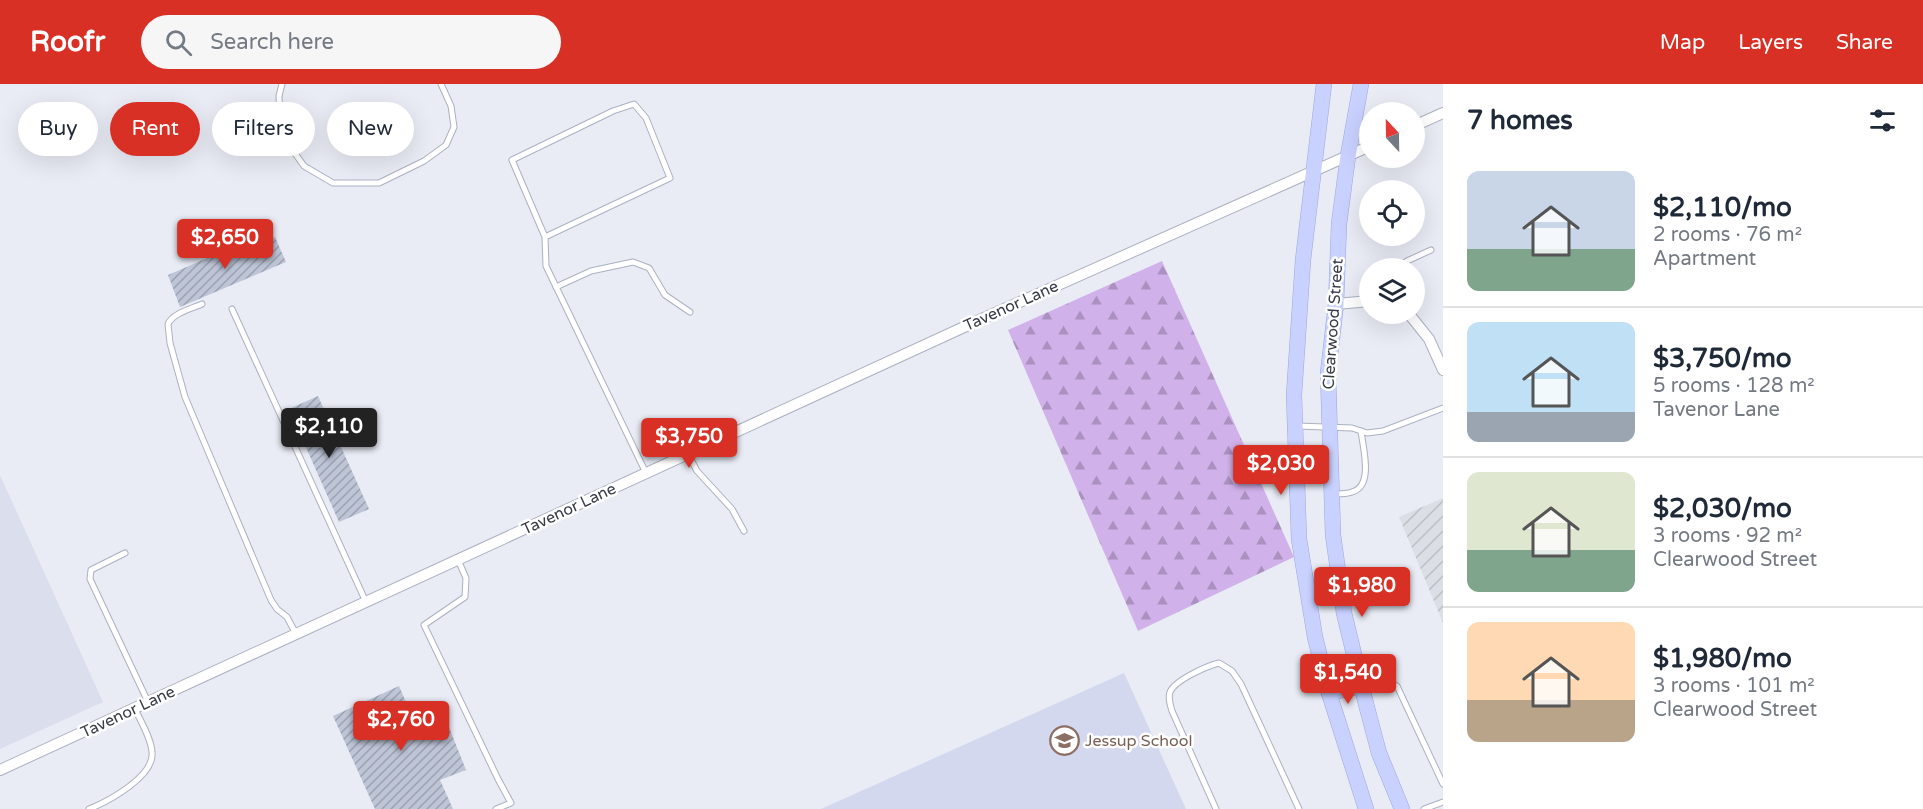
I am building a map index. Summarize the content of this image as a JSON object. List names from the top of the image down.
{
  "streets": {
    "main road": ["Clearwood Street"],
    "street": ["Tavenor Lane"]
  },
  "crossings": [
    ["Tavenor Lane", "Clearwood Street"]
  ],
  "places": {
    "school or university": ["Jessup School"]
  },
  "north": "top",
  "page": {
    "header": "Roofr",
    "search": "Search here",
    "nav": ["Map", "Layers", "Share"],
    "heading": "7 homes",
    "chip": [
      "Buy",
      "Rent",
      "Filters",
      "New"
    ],
    "list": [
      {
        "name": "$2,110/mo",
        "note": "2 rooms · 76 m² · Apartment"
      },
      {
        "name": "$3,750/mo",
        "note": "5 rooms · 128 m² · Tavenor Lane"
      },
      {
        "name": "$2,030/mo",
        "note": "3 rooms · 92 m² · Clearwood Street"
      },
      {
        "name": "$1,980/mo",
        "note": "3 rooms · 101 m² · Clearwood Street"
      }
    ],
    "price": [
      "$2,650",
      "$2,110",
      "$3,750",
      "$2,030",
      "$1,980",
      "$1,540",
      "$2,760"
    ]
  }
}
